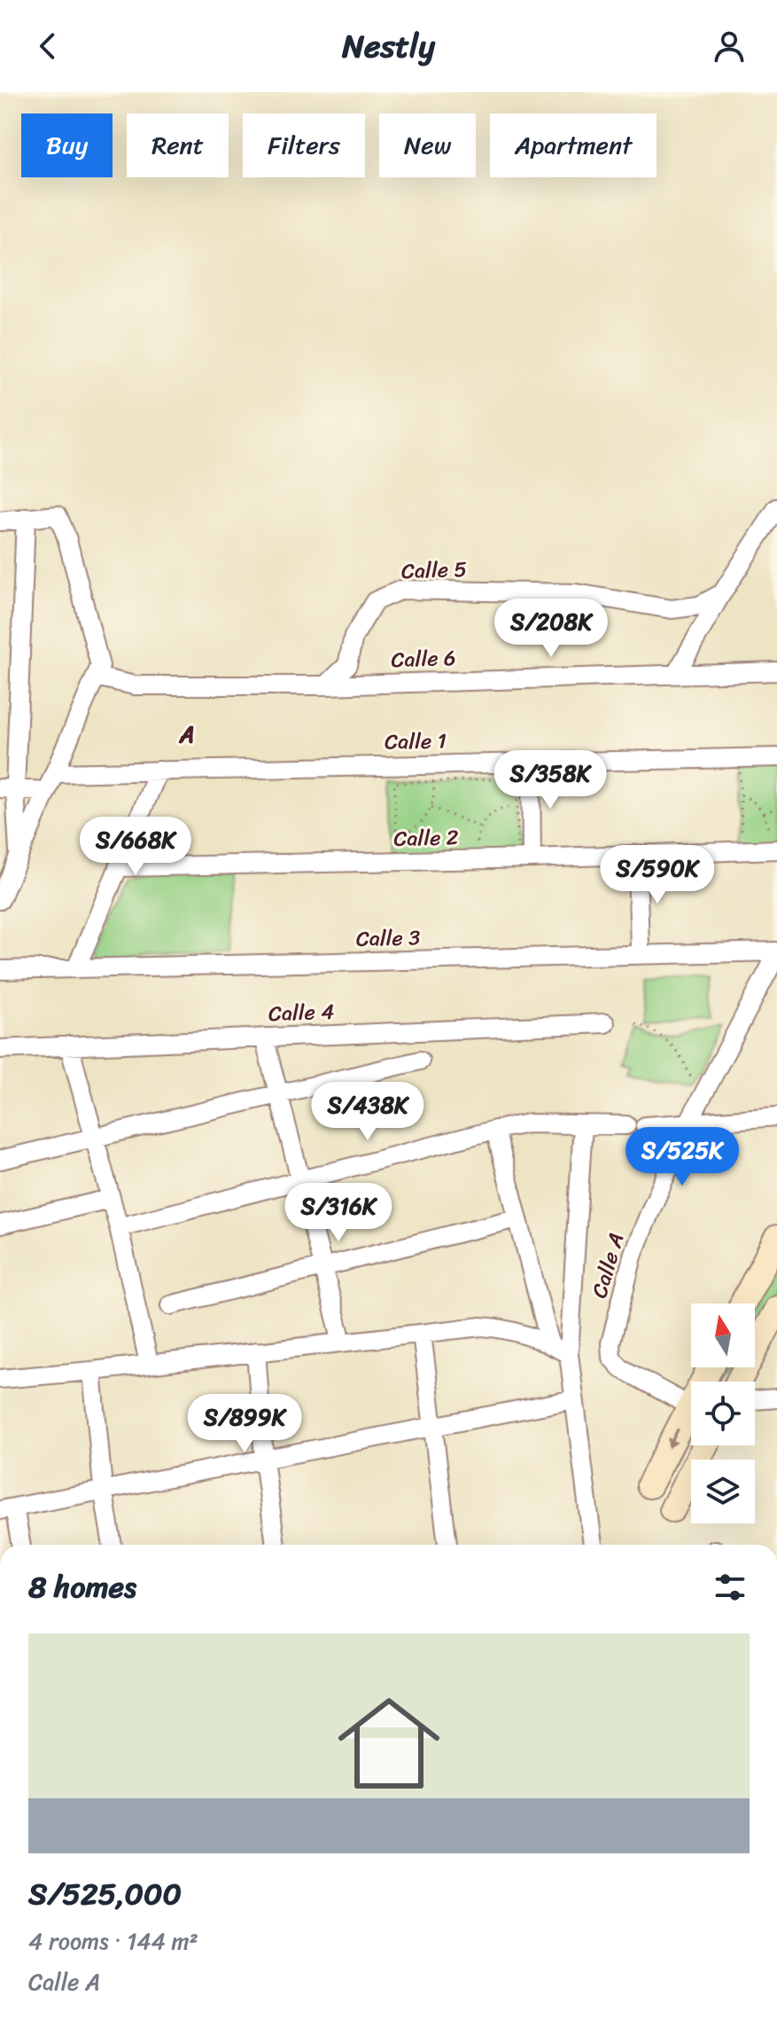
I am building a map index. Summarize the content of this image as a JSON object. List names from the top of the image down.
{
  "streets": {
    "street": [
      "Calle 5",
      "Calle 6",
      "Calle 1",
      "Calle 2",
      "Calle 3",
      "Calle 4",
      "Calle A"
    ]
  },
  "crossings": [
    ["Calle 5", "Calle 6"],
    ["Calle 3", "Calle A"]
  ],
  "districts": ["A"],
  "north": "top",
  "page": {
    "header": "Nestly",
    "chip": [
      "Buy",
      "Rent",
      "Filters",
      "New",
      "Apartment"
    ],
    "price": [
      "S/208K",
      "S/358K",
      "S/668K",
      "S/590K",
      "S/438K",
      "S/525K",
      "S/316K",
      "S/899K"
    ],
    "heading": "8 homes",
    "list": [
      {
        "name": "S/525,000",
        "note": "4 rooms · 144 m² · Calle A"
      }
    ]
  }
}
